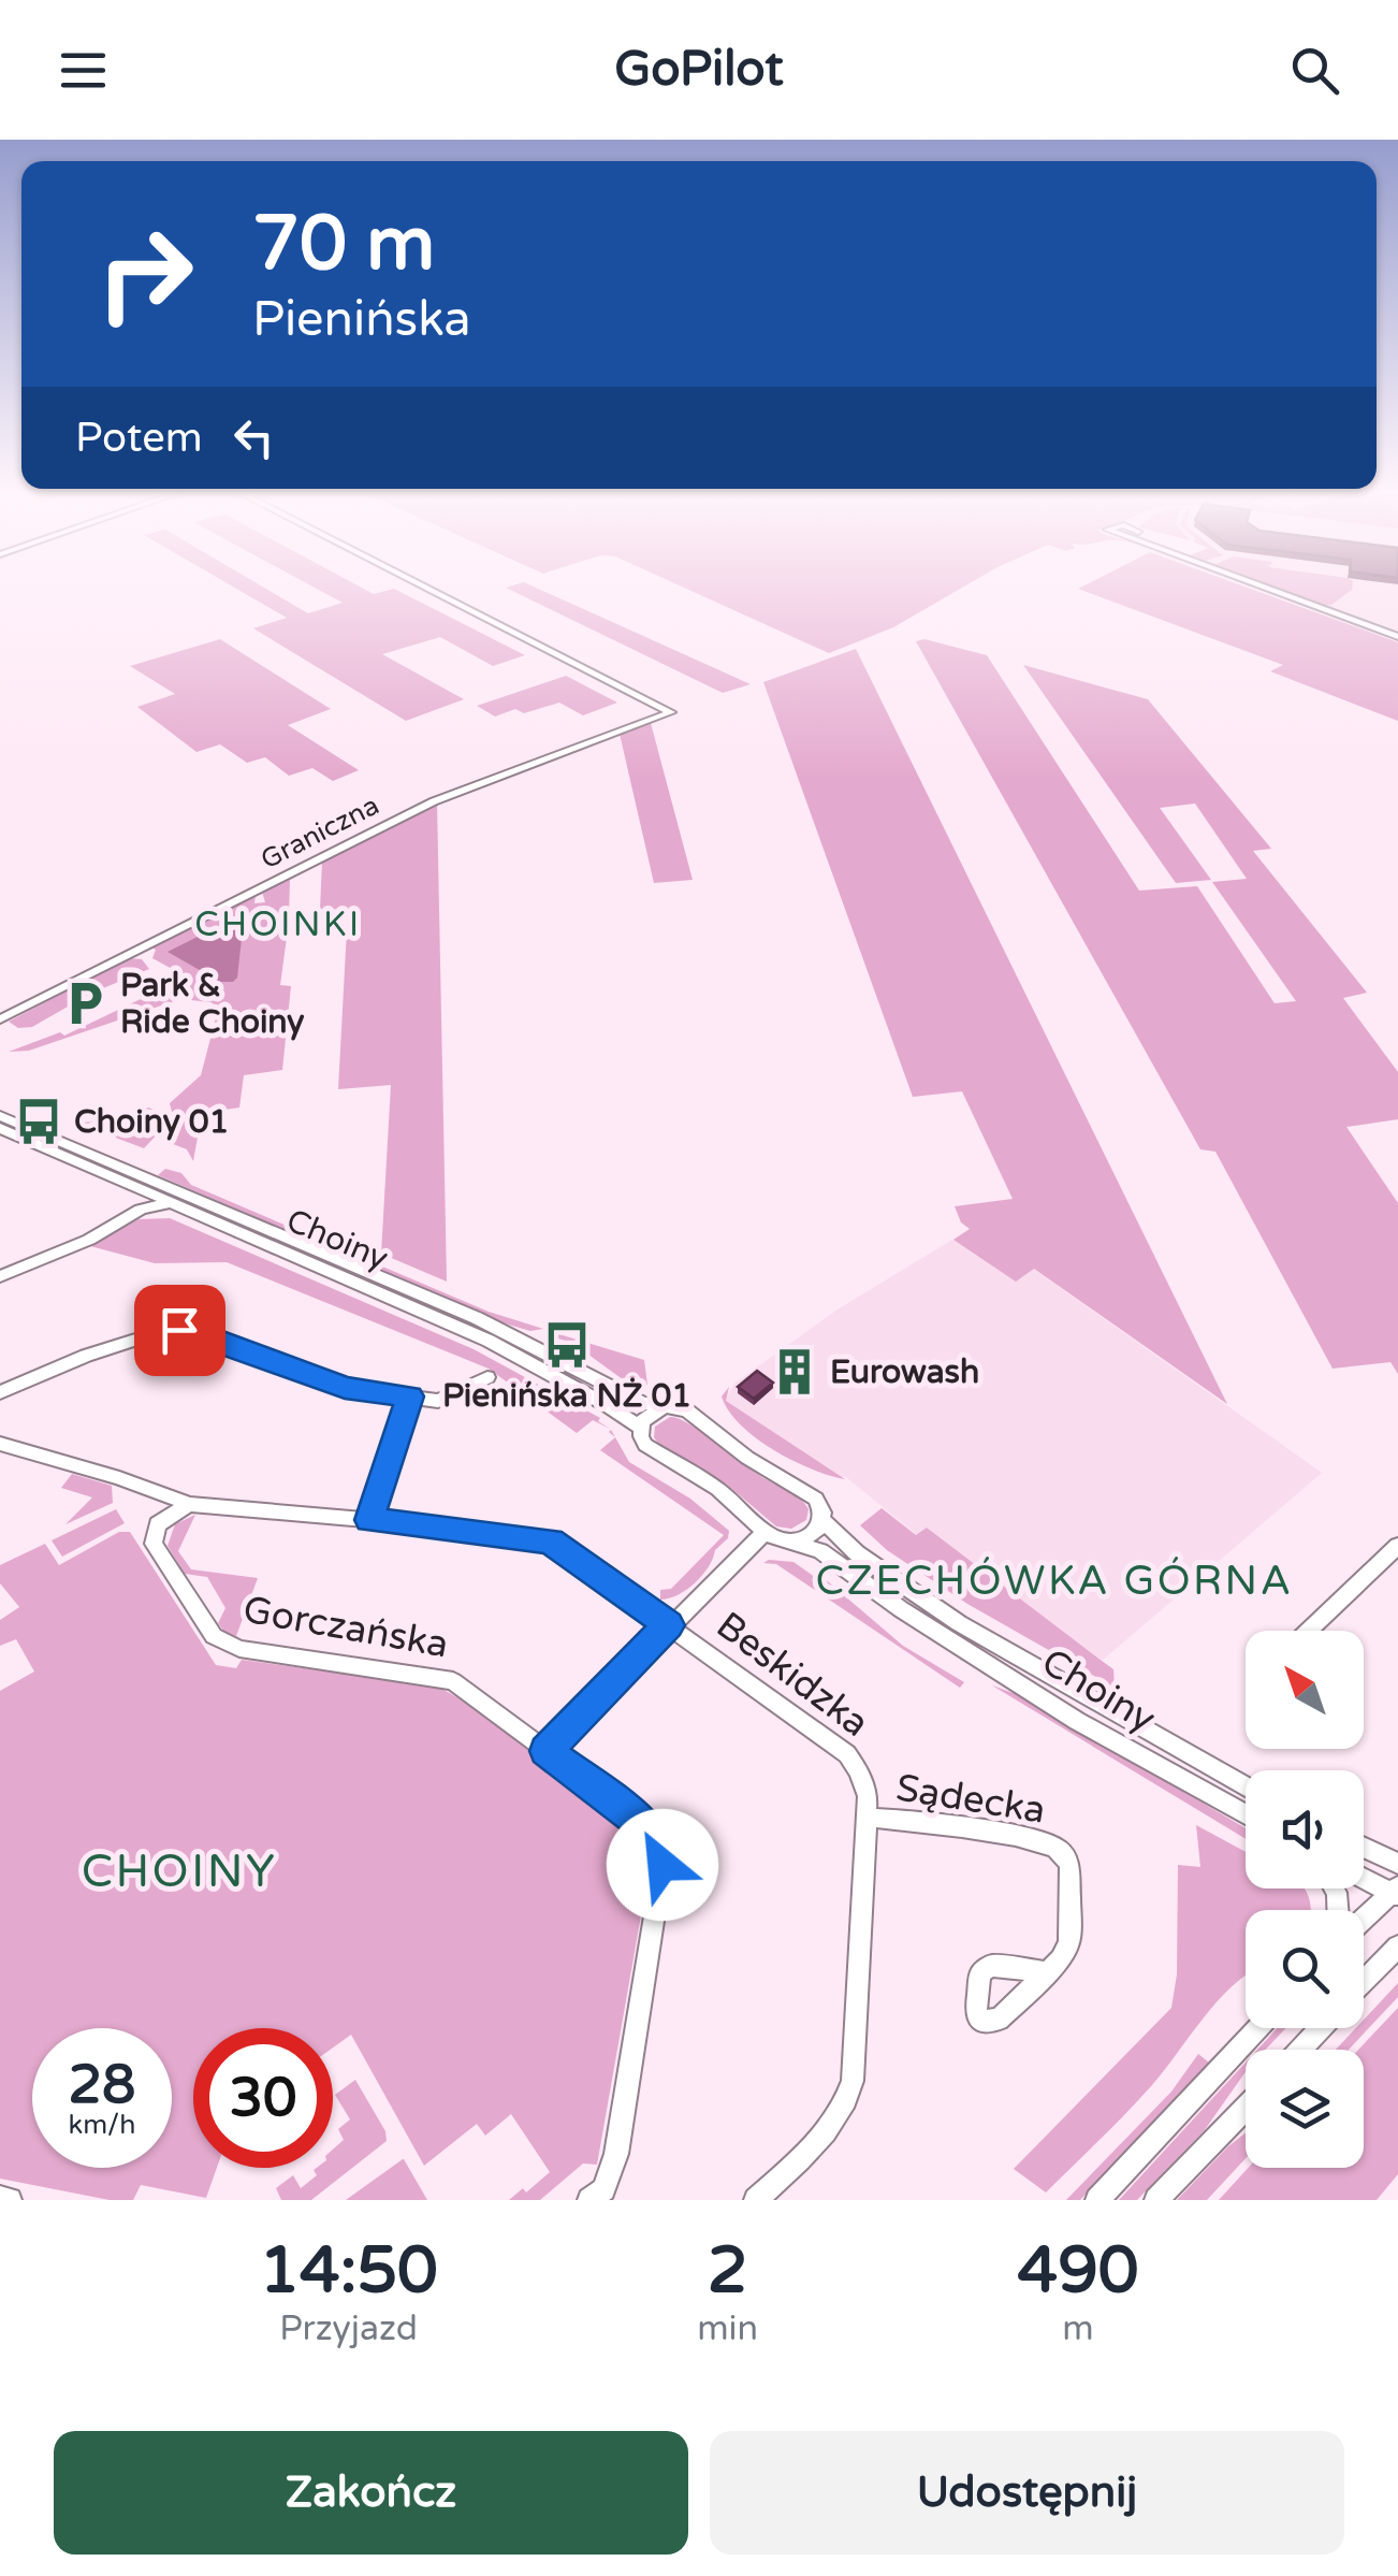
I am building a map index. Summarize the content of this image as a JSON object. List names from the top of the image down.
{
  "streets": {
    "street": [
      "Graniczna",
      "Choiny",
      "Gorczańska",
      "Beskidzka",
      "Sądecka"
    ]
  },
  "crossings": [
    ["Gorczańska", "Beskidzka"],
    ["Beskidzka", "Sądecka"]
  ],
  "districts": ["CHOINKI", "CZECHÓWKA GÓRNA", "CHOINY"],
  "places": {
    "parking": ["Park & Ride Choiny"],
    "bus stop": ["Choiny 01", "Pienińska NŻ 01"],
    "building": ["Eurowash"]
  },
  "north": "top left",
  "page": {
    "header": "GoPilot",
    "turn": ["70 m", "Pienińska"],
    "then": "Potem",
    "speed": "28 km/h",
    "limit": "30",
    "eta": [
      "14:50",
      "Przyjazd",
      "2",
      "min",
      "490",
      "m"
    ],
    "buttons": ["Zakończ", "Udostępnij"]
  }
}
